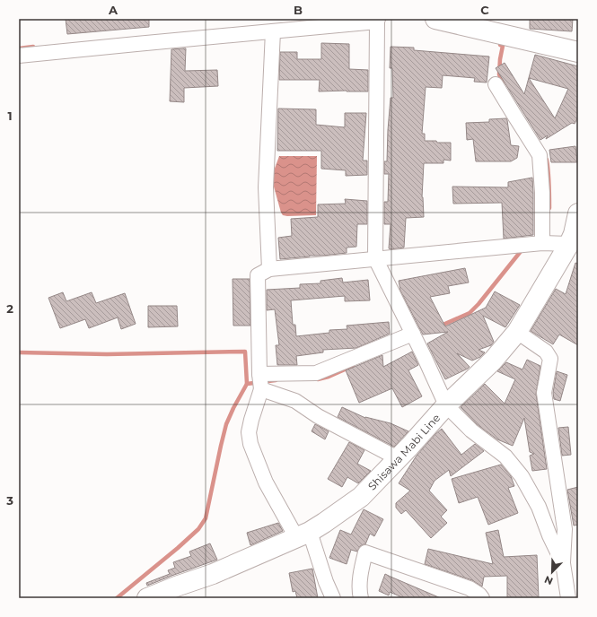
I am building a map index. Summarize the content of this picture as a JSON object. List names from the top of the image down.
{
  "streets": {
    "main road": ["Shisawa Mabi Line"]
  },
  "north": "bottom left",
  "grid": {
    "columns": ["A", "B", "C"],
    "rows": ["1", "2", "3"]
  }
}
